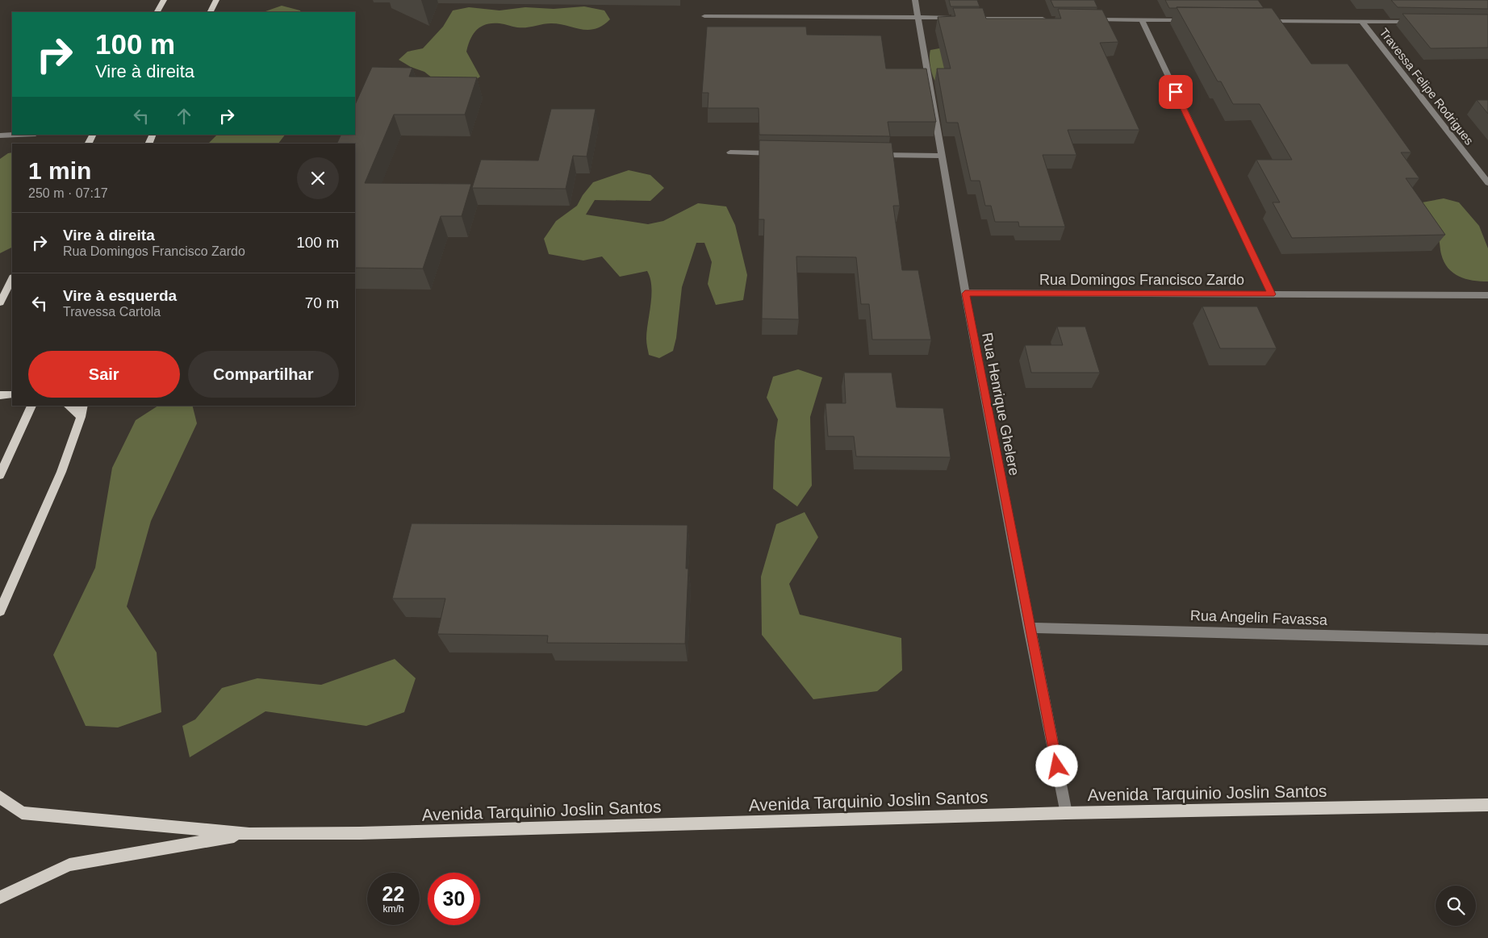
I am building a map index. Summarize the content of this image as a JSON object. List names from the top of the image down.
{
  "streets": {
    "main road": ["Avenida Tarquinio Joslin Santos"],
    "street": [
      "Travessa Felipe Rodrigues",
      "Rua Domingos Francisco Zardo",
      "Rua Henrique Ghelere",
      "Rua Angelin Favassa"
    ]
  },
  "crossings": [
    ["Rua Domingos Francisco Zardo", "Rua Henrique Ghelere"],
    ["Rua Henrique Ghelere", "Rua Angelin Favassa"],
    ["Rua Henrique Ghelere", "Avenida Tarquinio Joslin Santos"]
  ],
  "page": {
    "turn": ["100 m", "Vire à direita"],
    "heading": ["1 min", "250 m · 07:17"],
    "list": [
      {
        "name": "Vire à direita",
        "note": "Rua Domingos Francisco Zardo",
        "value": "100 m"
      },
      {
        "name": "Vire à esquerda",
        "note": "Travessa Cartola",
        "value": "70 m"
      }
    ],
    "buttons": ["Sair", "Compartilhar"],
    "speed": "22 km/h",
    "limit": "30"
  }
}
